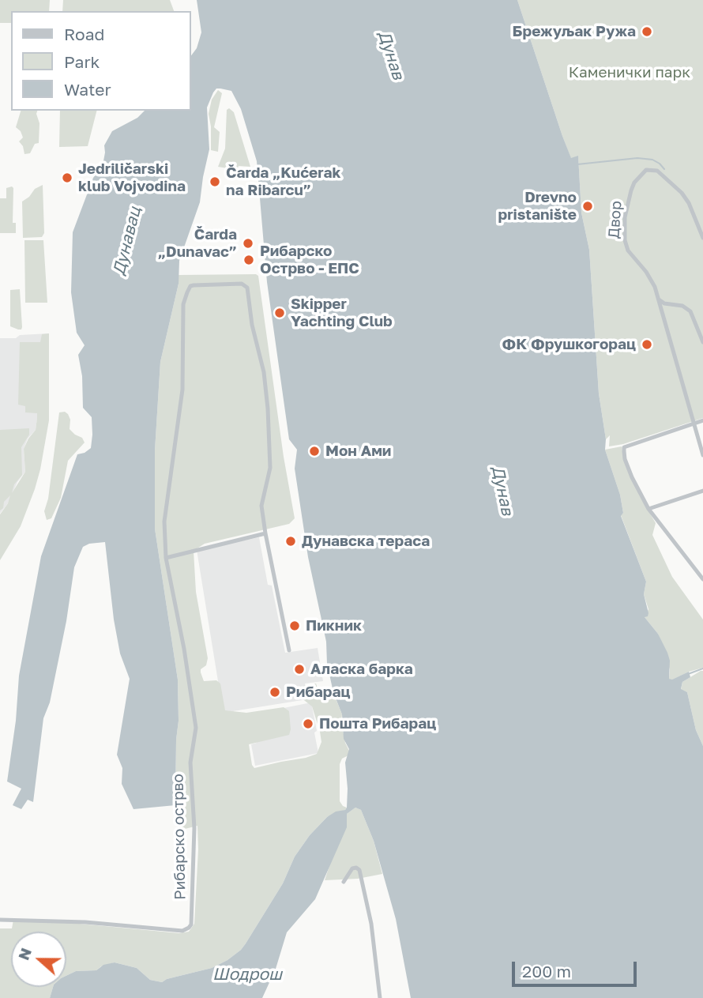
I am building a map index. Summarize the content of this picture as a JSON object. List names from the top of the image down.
{
  "streets": {
    "street": ["Двор", "Рибарско острво"]
  },
  "water": ["Дунав", "Дунавац", "Шодрош"],
  "parks": ["Каменички парк"],
  "places": [
    "Брежуљак Ружа",
    "Jedriličarski klub Vojvodina",
    "Čarda „Kućerak na Ribarcu”",
    "Drevno pristanište",
    "Čarda „Dunavac”",
    "Рибарско Острво - ЕПС",
    "Skipper Yachting Club",
    "ФК Фрушкогорац",
    "Мон Ами",
    "Дунавска тераса",
    "Пикник",
    "Аласка барка",
    "Рибарац",
    "Пошта Рибарац"
  ],
  "legend": ["Road", "Park", "Water"],
  "scale_bar": "200 m",
  "north": "left"
}
